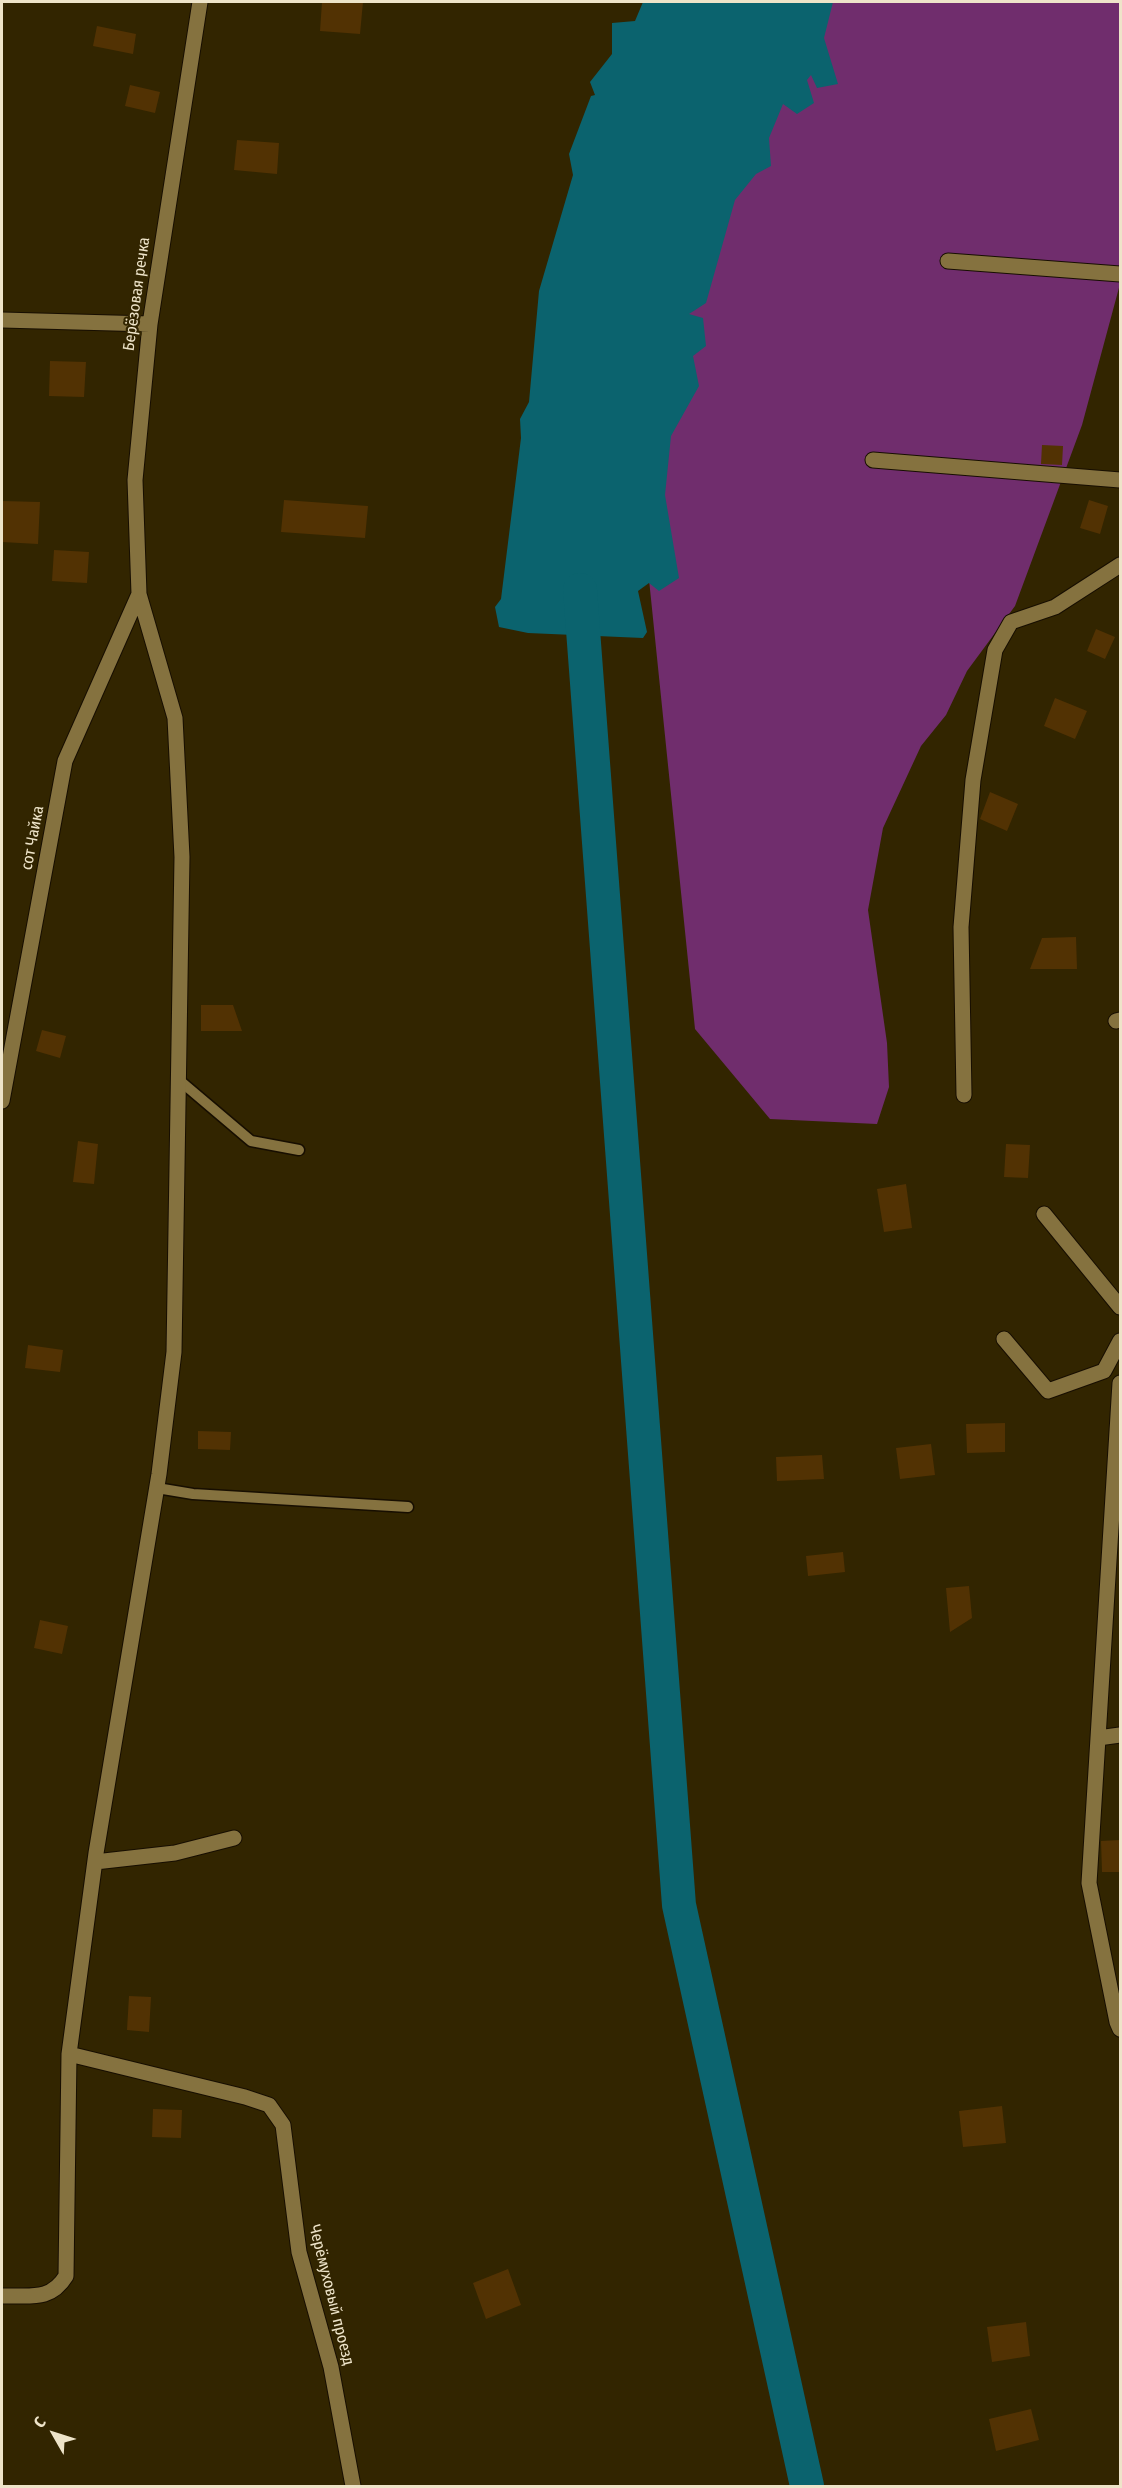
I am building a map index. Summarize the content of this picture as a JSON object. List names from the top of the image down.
{
  "streets": {
    "street": ["Берёзовая речка", "сот Чайка", "Черёмуховый проезд"]
  },
  "crossings": [
    ["Берёзовая речка", "сот Чайка"]
  ],
  "north": "top left"
}
